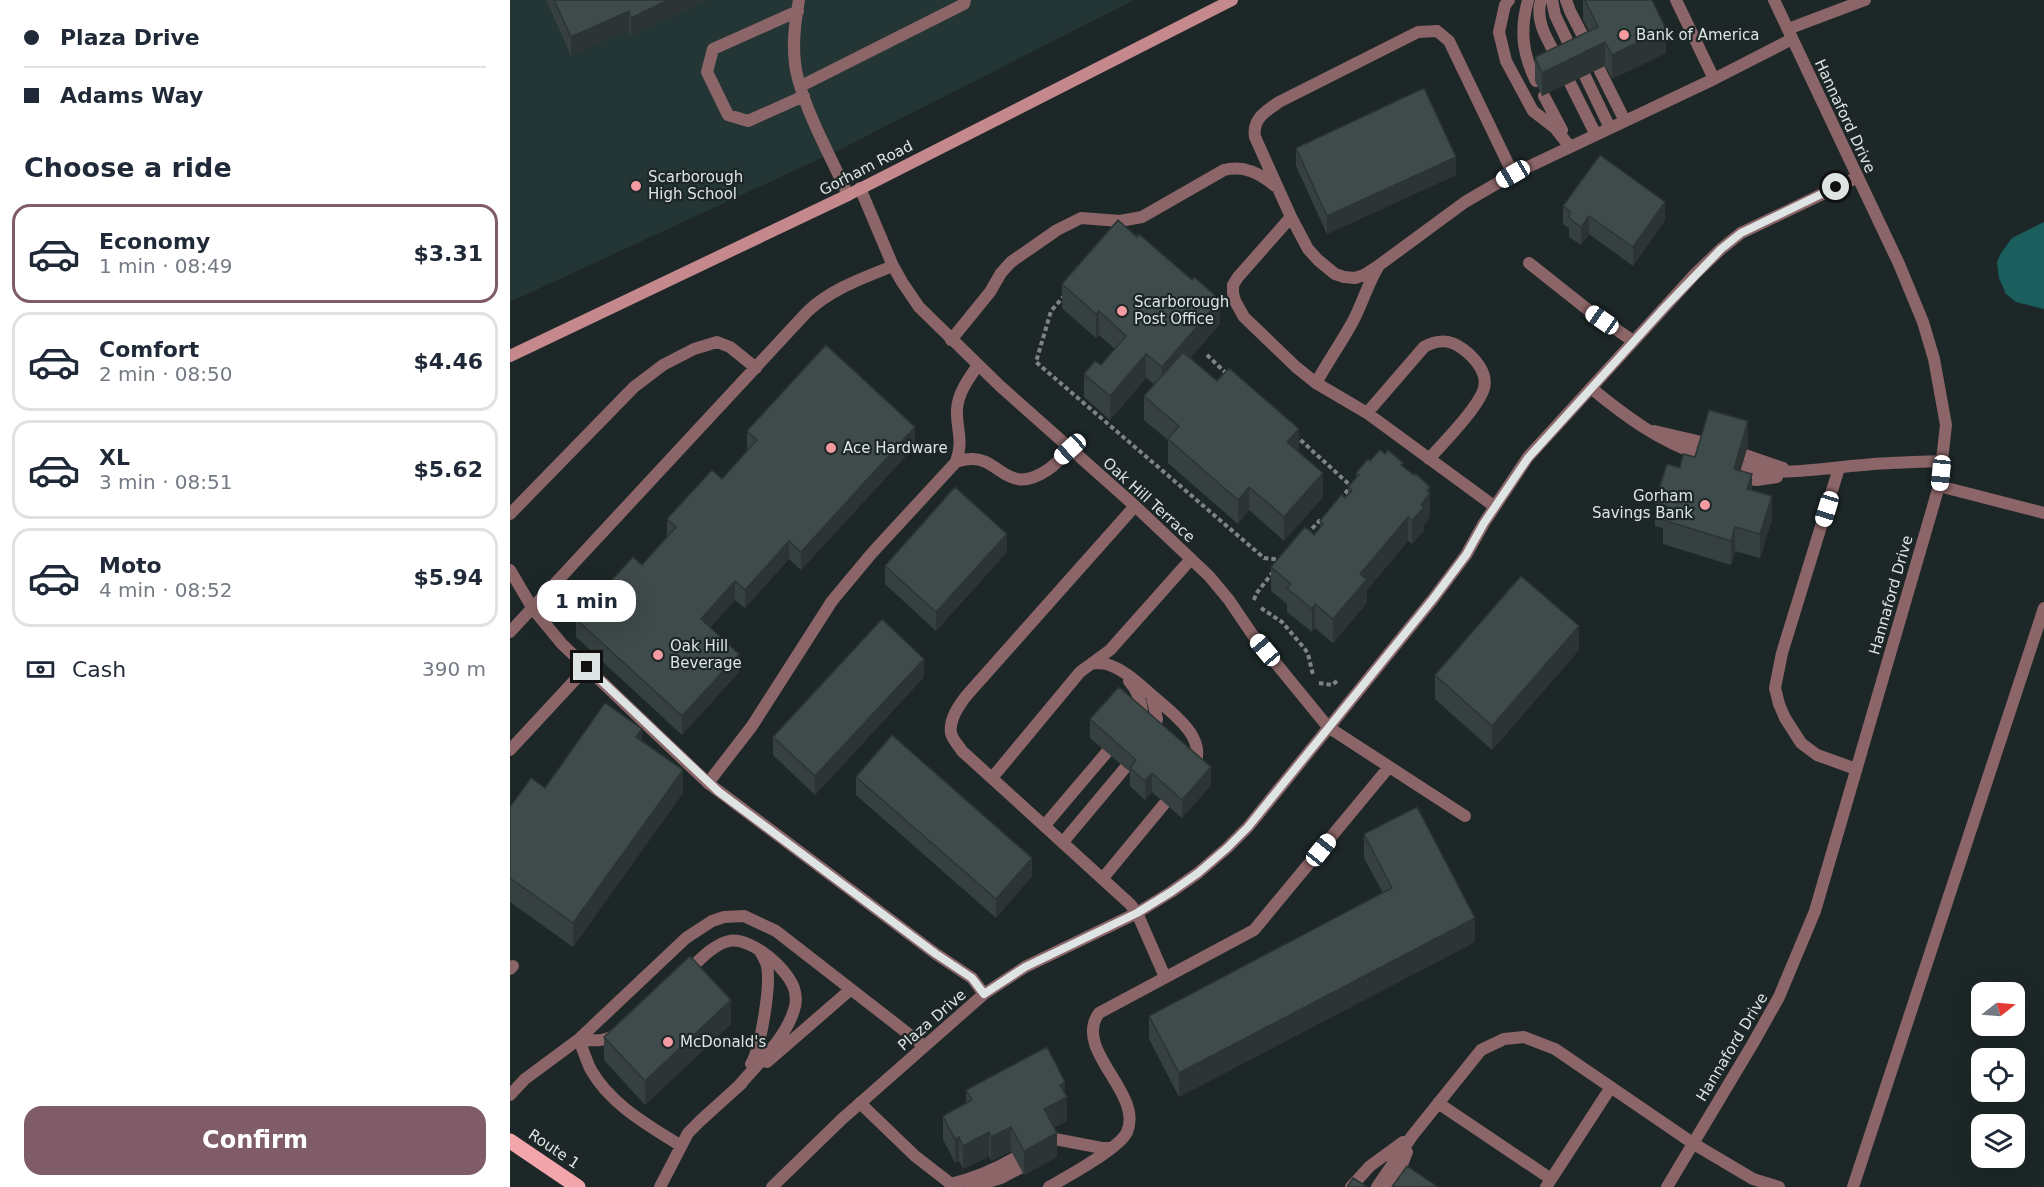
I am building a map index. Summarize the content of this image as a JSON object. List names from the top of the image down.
{
  "streets": {
    "main road": ["Gorham Road", "Route 1"],
    "street": ["Hannaford Drive", "Oak Hill Terrace", "Plaza Drive"]
  },
  "crossings": [
    ["Hannaford Drive", "Plaza Drive"],
    ["Gorham Road", "Oak Hill Terrace"],
    ["Oak Hill Terrace", "Plaza Drive"]
  ],
  "places": [
    "Bank of America",
    "Scarborough High School",
    "Scarborough Post Office",
    "Ace Hardware",
    "Gorham Savings Bank",
    "Oak Hill Beverage",
    "McDonald's"
  ],
  "north": "right",
  "page": {
    "banner": ["Plaza Drive", "Adams Way"],
    "heading": "Choose a ride",
    "list": [
      {
        "name": "Economy",
        "note": "1 min · 08:49",
        "value": "$3.31"
      },
      {
        "name": "Comfort",
        "note": "2 min · 08:50",
        "value": "$4.46"
      },
      {
        "name": "XL",
        "note": "3 min · 08:51",
        "value": "$5.62"
      },
      {
        "name": "Moto",
        "note": "4 min · 08:52",
        "value": "$5.94"
      }
    ],
    "bubble": "1 min",
    "pay": ["Cash", "390 m"],
    "buttons": "Confirm"
  }
}
